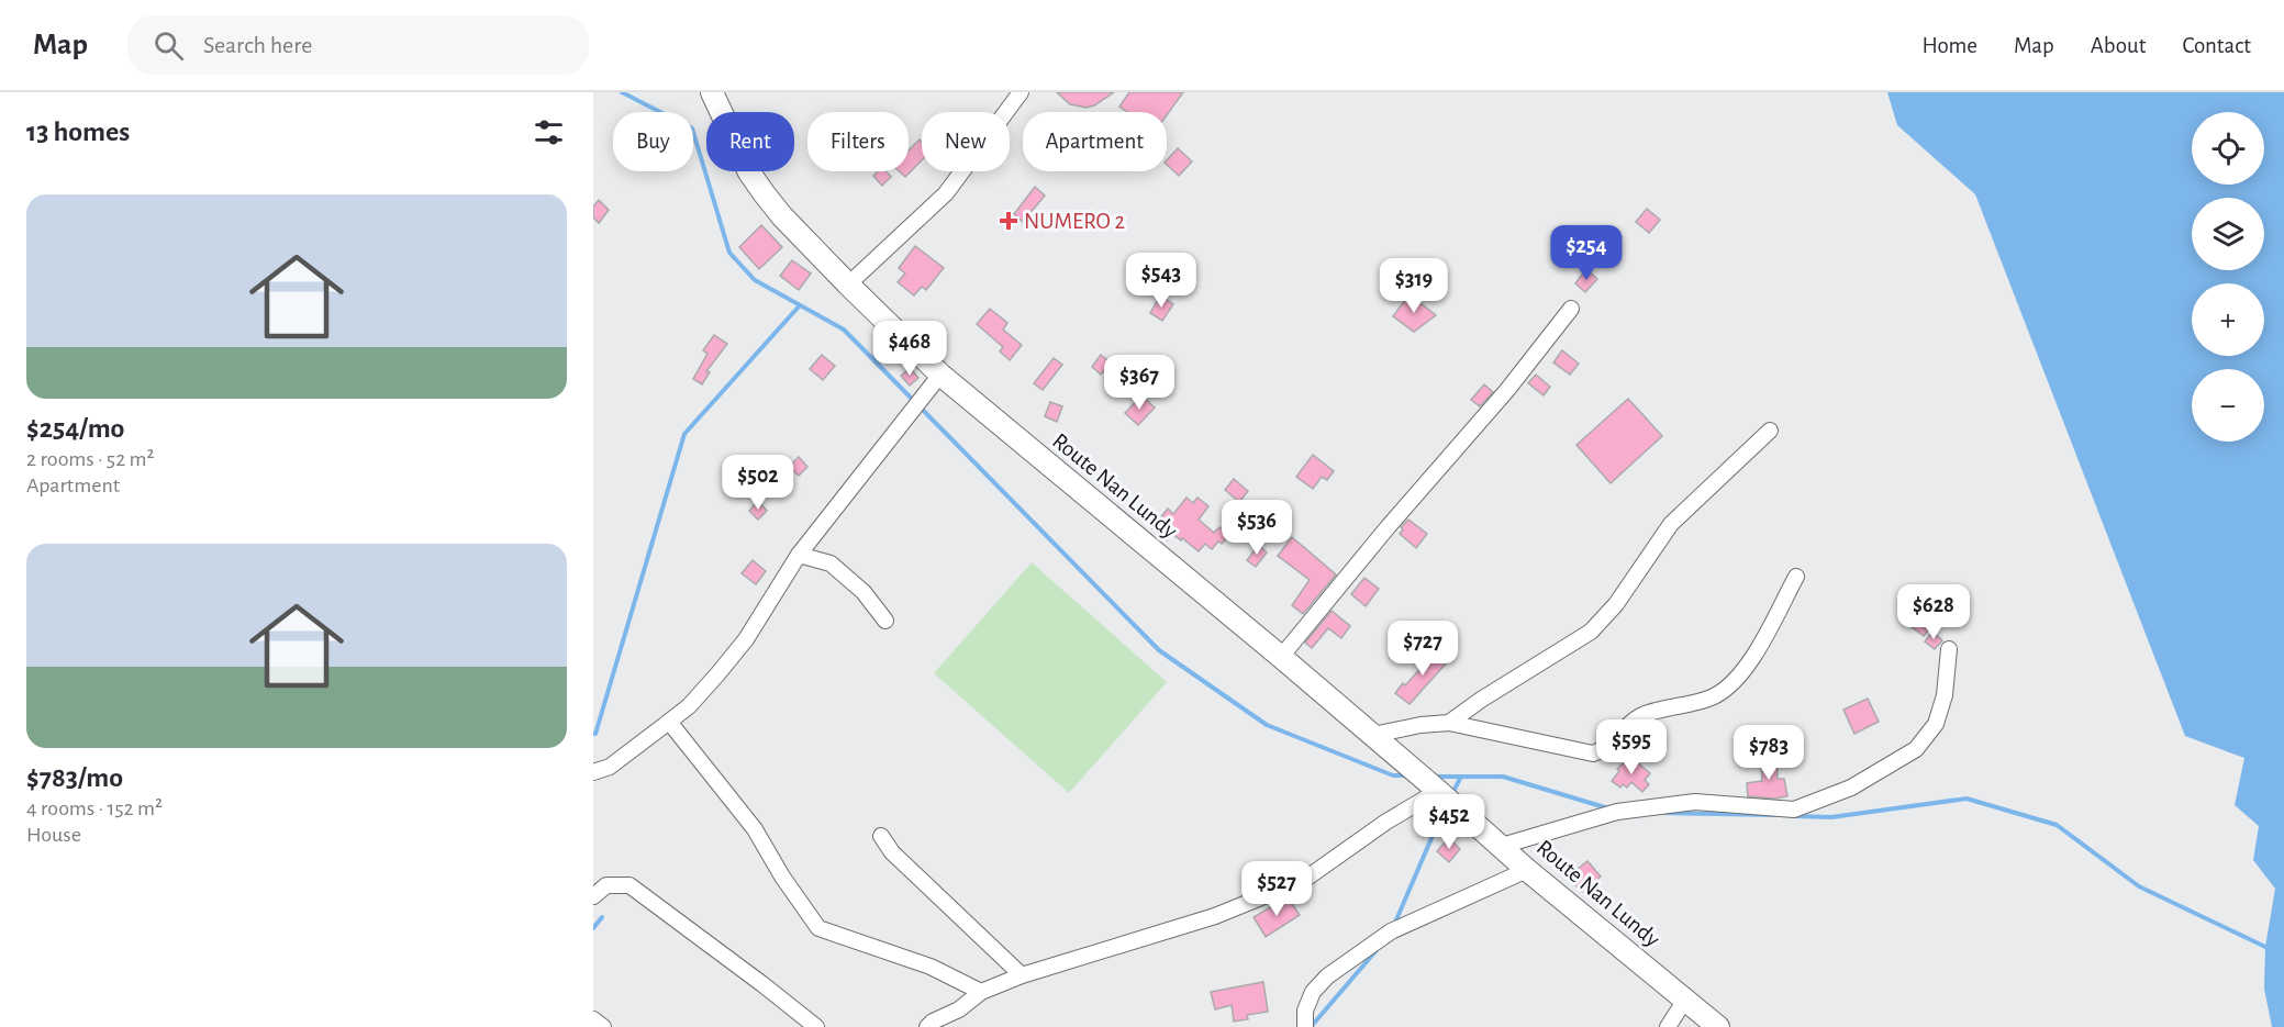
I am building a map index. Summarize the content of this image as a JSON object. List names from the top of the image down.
{
  "streets": {
    "main road": ["Route Nan Lundy"]
  },
  "places": {
    "health": ["NUMERO 2"]
  },
  "page": {
    "header": "Map",
    "search": "Search here",
    "nav": [
      "Home",
      "Map",
      "About",
      "Contact"
    ],
    "heading": "13 homes",
    "map_buttons": ["+", "−"],
    "chip": [
      "Buy",
      "Rent",
      "Filters",
      "New",
      "Apartment"
    ],
    "list": [
      {
        "name": "$254/mo",
        "note": "2 rooms · 52 m² · Apartment"
      },
      {
        "name": "$783/mo",
        "note": "4 rooms · 152 m² · House"
      }
    ],
    "price": [
      "$254",
      "$543",
      "$319",
      "$468",
      "$367",
      "$502",
      "$536",
      "$628",
      "$727",
      "$595",
      "$783",
      "$452",
      "$527"
    ]
  }
}
